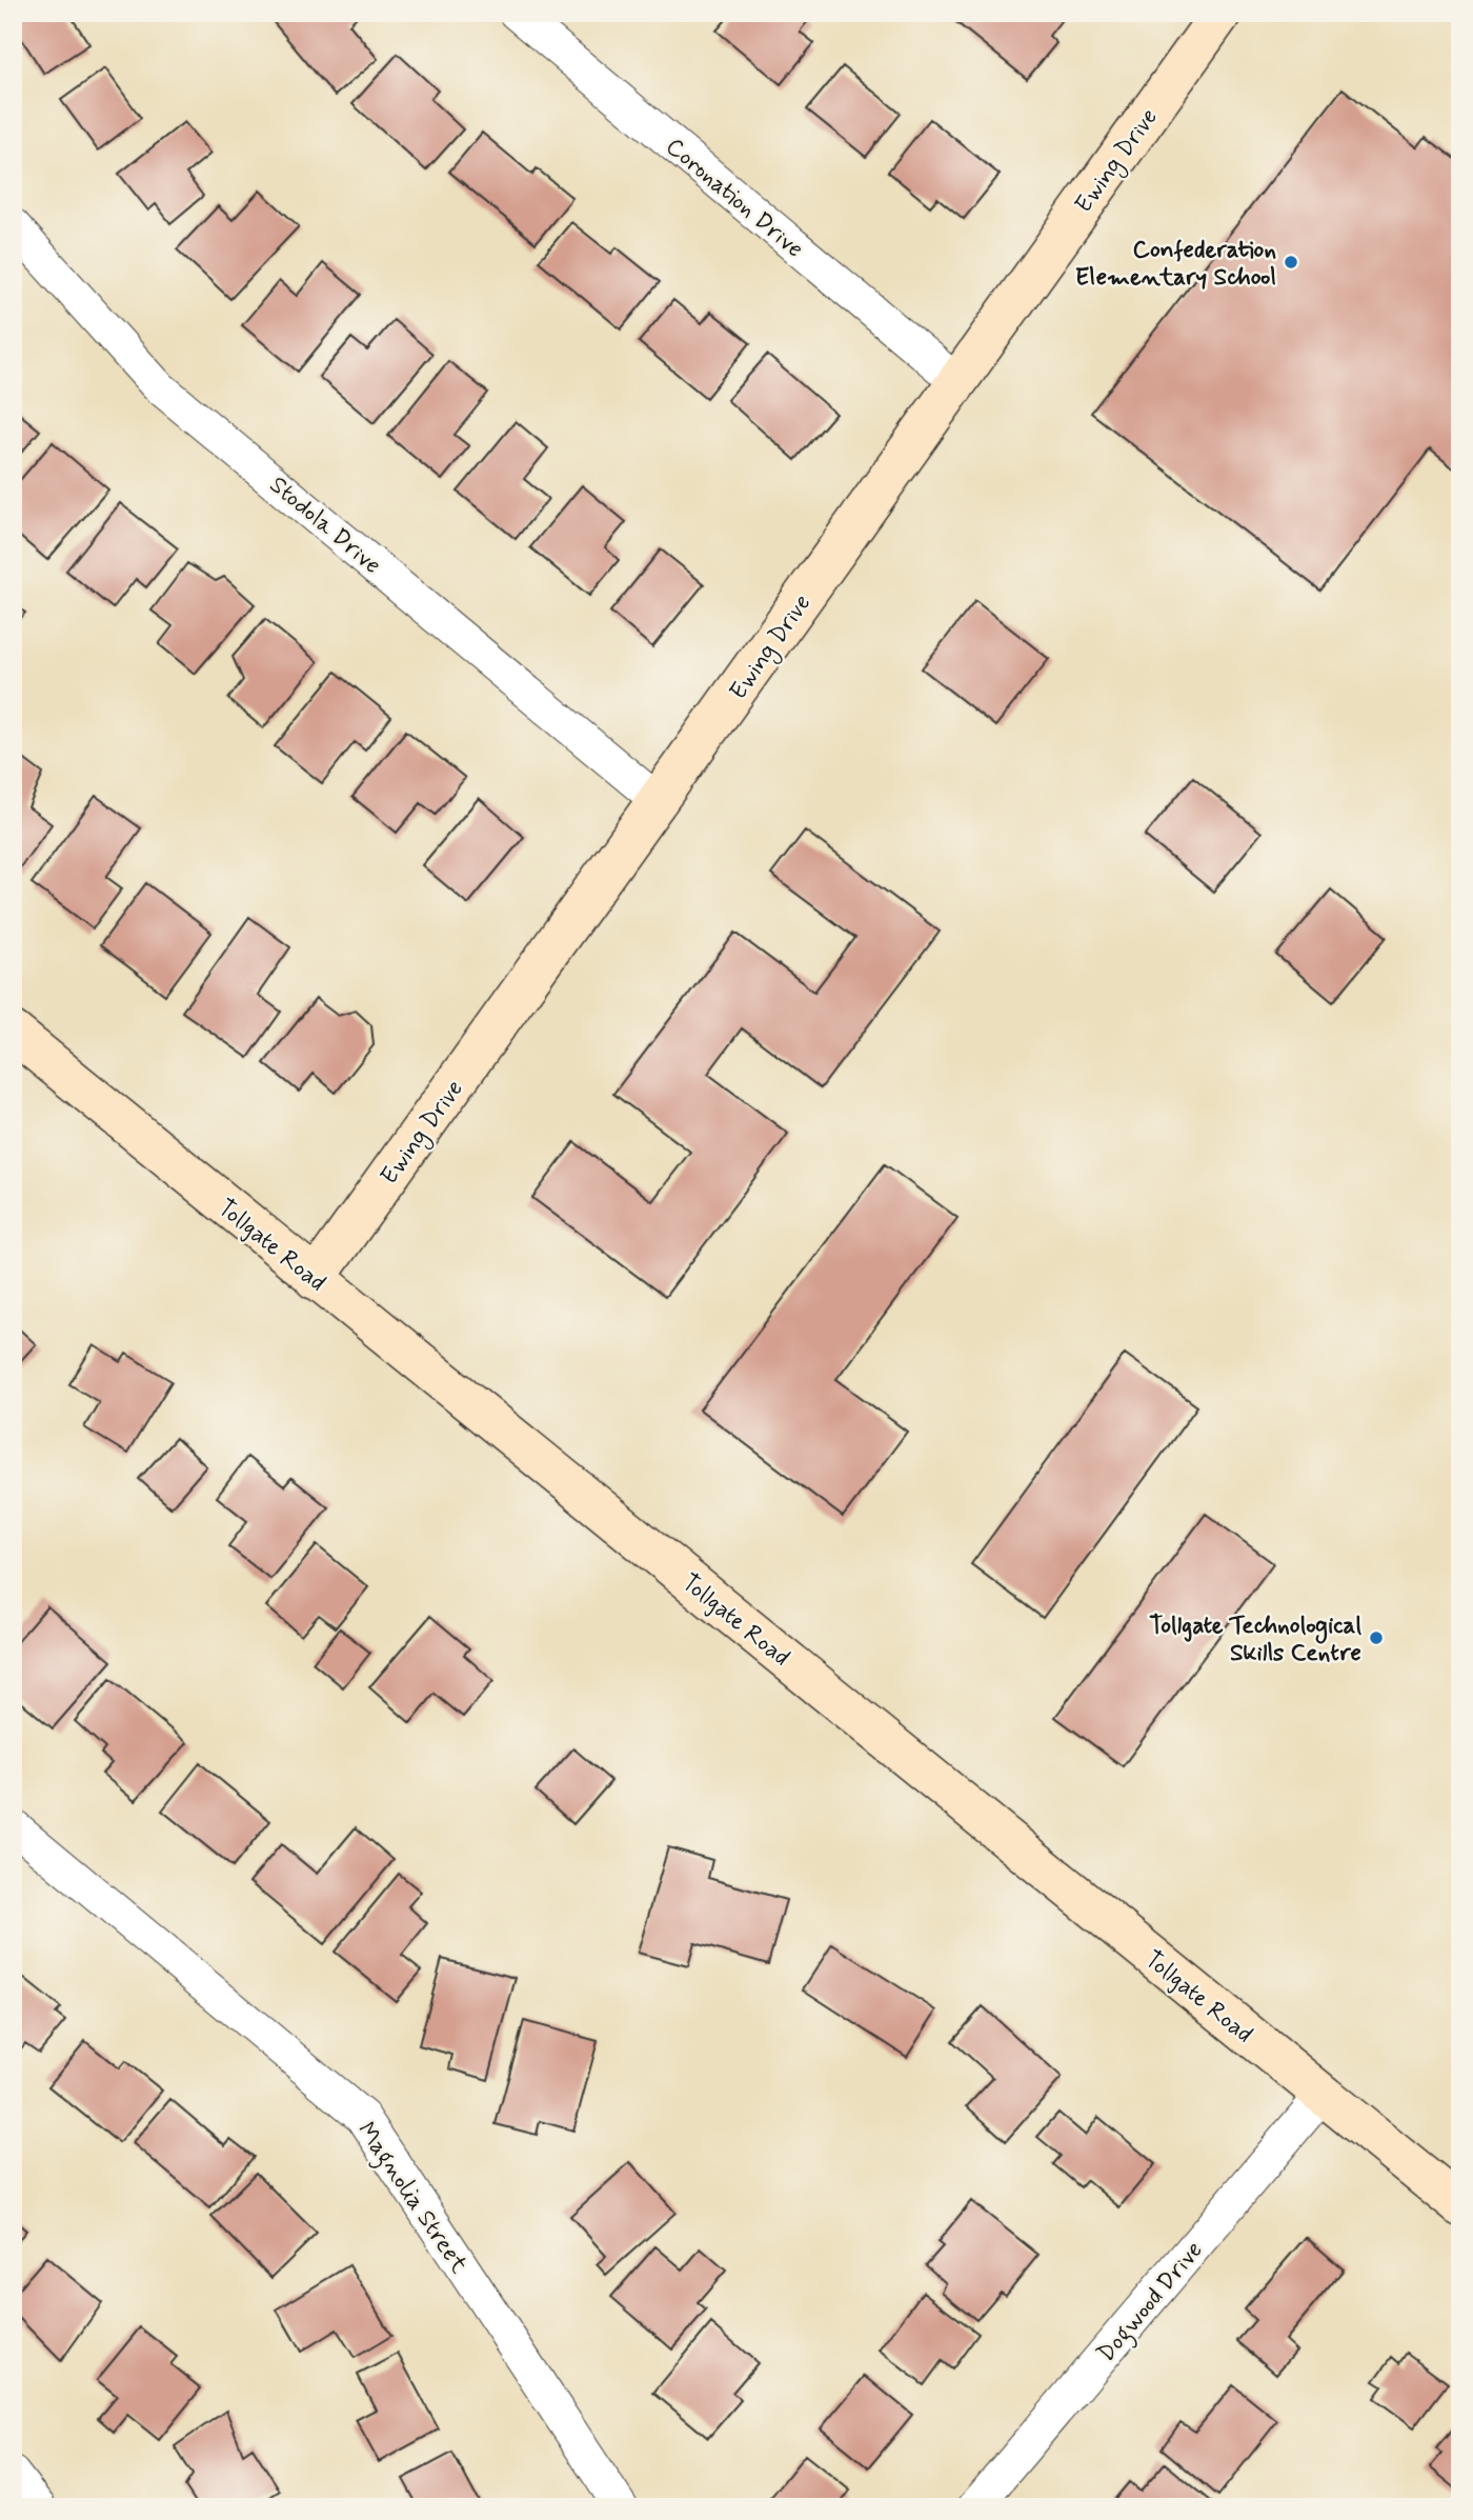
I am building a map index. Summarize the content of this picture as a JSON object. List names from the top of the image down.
{
  "streets": {
    "main road": ["Ewing Drive", "Tollgate Road"],
    "street": [
      "Coronation Drive",
      "Stodola Drive",
      "Magnolia Street",
      "Dogwood Drive"
    ]
  },
  "crossings": [
    ["Ewing Drive", "Coronation Drive"],
    ["Ewing Drive", "Stodola Drive"],
    ["Ewing Drive", "Tollgate Road"],
    ["Tollgate Road", "Dogwood Drive"]
  ],
  "places": ["Confederation Elementary School", "Tollgate Technological Skills Centre"]
}
